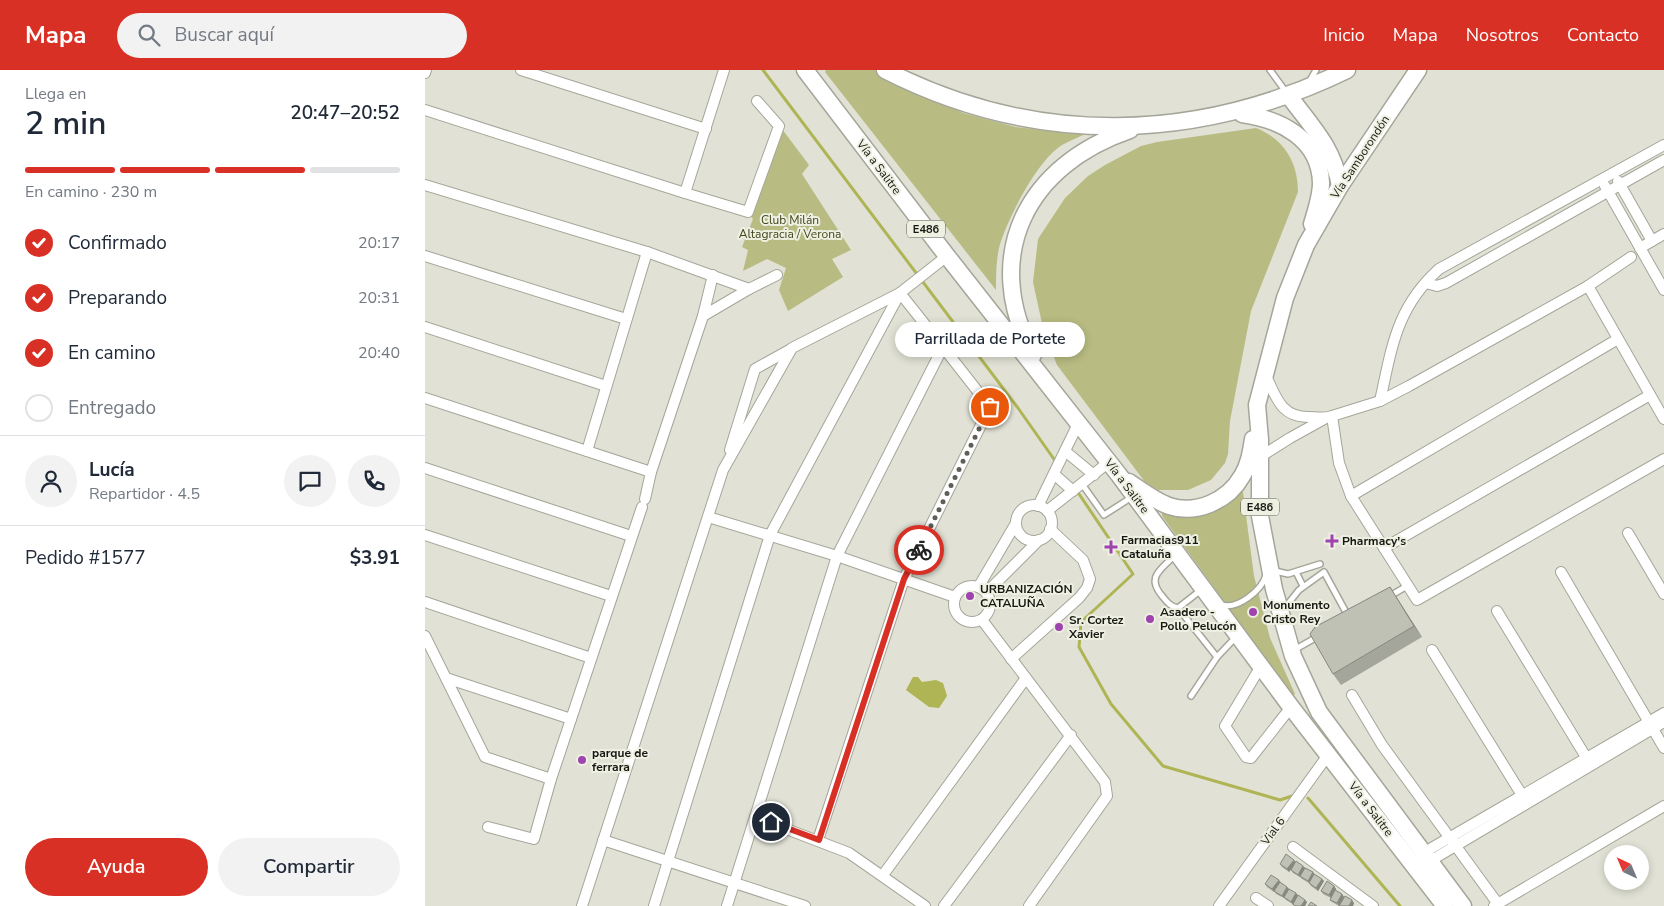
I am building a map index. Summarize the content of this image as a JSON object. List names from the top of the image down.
{
  "streets": {
    "main road": ["Vía Samborondón", "Vía a Salitre", "E486"],
    "street": ["Vial 6"]
  },
  "crossings": [
    ["Vía Samborondón", "Vía a Salitre"],
    ["Vía a Salitre", "Vial 6"]
  ],
  "parks": ["Club Milán Altagracia / Verona"],
  "places": {
    "other": [
      "Parrillada de Portete",
      "URBANIZACIÓN CATALUÑA",
      "Monumento Cristo Rey",
      "Asadero - Pollo Pelucón",
      "Sr. Cortez Xavier",
      "parque de ferrara"
    ],
    "health": ["Pharmacy's", "Farmacias911 Cataluña"]
  },
  "north": "top left",
  "page": {
    "header": "Mapa",
    "search": "Buscar aquí",
    "nav": [
      "Inicio",
      "Mapa",
      "Nosotros",
      "Contacto"
    ],
    "heading": ["2 min", "Llega en", "20:47–20:52"],
    "panel": [
      "Lucía",
      "Repartidor · 4.5",
      "Pedido #1577",
      "$3.91"
    ],
    "bar": "En camino · 230 m",
    "list": [
      ["Confirmado", "20:17"],
      ["Preparando", "20:31"],
      ["En camino", "20:40"],
      "Entregado"
    ],
    "bubble": "Parrillada de Portete",
    "buttons": ["Ayuda", "Compartir"]
  }
}
